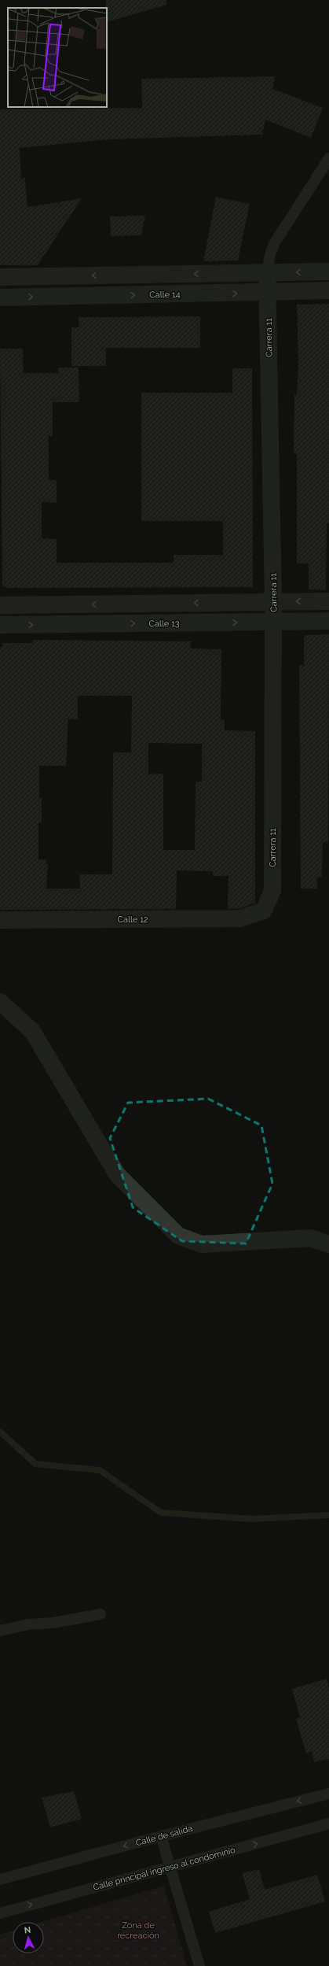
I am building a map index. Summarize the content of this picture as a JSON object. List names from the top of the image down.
{
  "streets": {
    "street": [
      "Calle 14",
      "Carrera 11",
      "Calle 13",
      "Calle 12"
    ],
    "lane": ["Calle de salida", "Calle principal ingreso al condominio"]
  },
  "crossings": [
    ["Calle 14", "Carrera 11"],
    ["Carrera 11", "Calle 13"],
    ["Carrera 11", "Calle 12"]
  ],
  "one_way": ["Calle de salida", "Calle principal ingreso al condominio"],
  "parks": ["Zona de recreación"],
  "north": "top"
}
